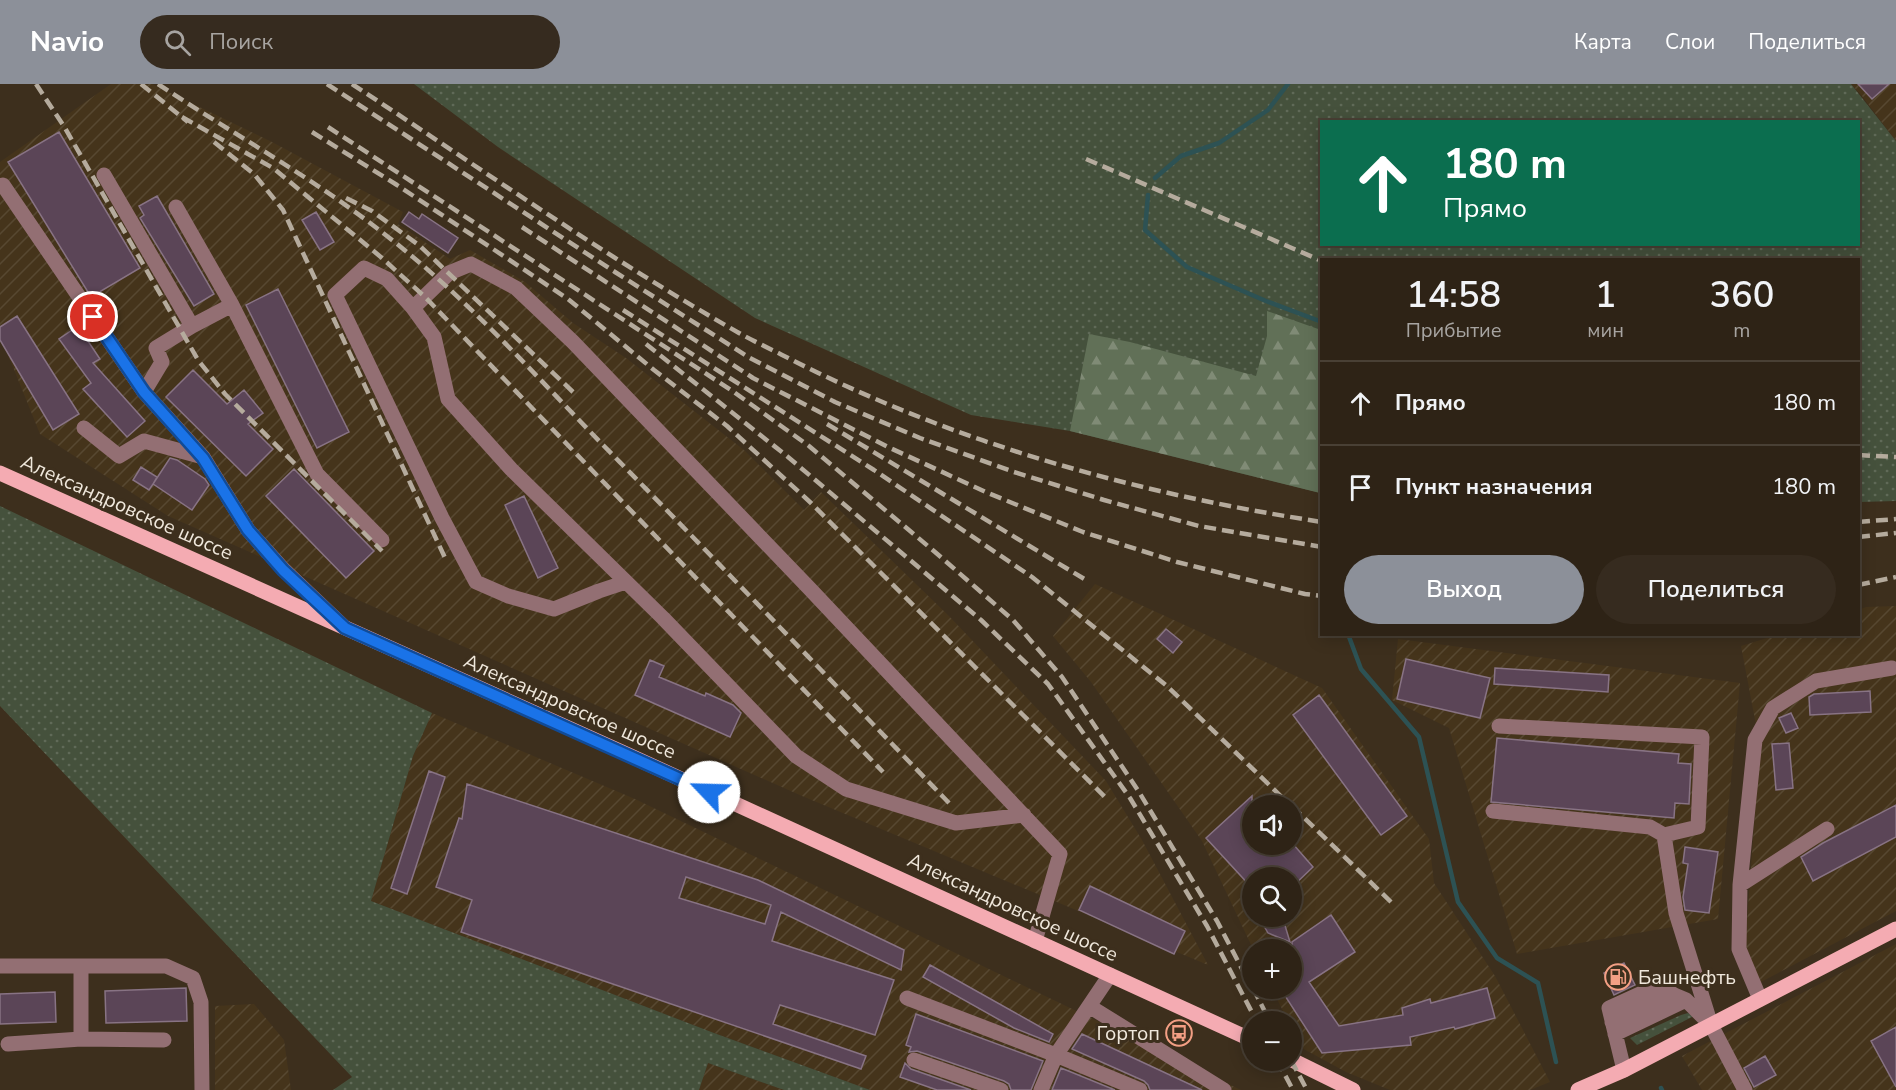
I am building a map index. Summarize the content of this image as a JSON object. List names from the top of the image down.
{
  "streets": {
    "main road": ["Александровское шоссе"]
  },
  "places": {
    "fuel station": ["Башнефть"],
    "bus stop": ["Гортоп"]
  },
  "page": {
    "header": "Navio",
    "search": "Поиск",
    "nav": ["Карта", "Слои", "Поделиться"],
    "turn": ["180 m", "Прямо"],
    "eta": [
      "14:58",
      "Прибытие",
      "1",
      "мин",
      "360",
      "m"
    ],
    "list": [
      {
        "name": "Прямо",
        "value": "180 m"
      },
      {
        "name": "Пункт назначения",
        "value": "180 m"
      }
    ],
    "buttons": ["Выход", "Поделиться"],
    "map_buttons": ["+", "−"]
  }
}
